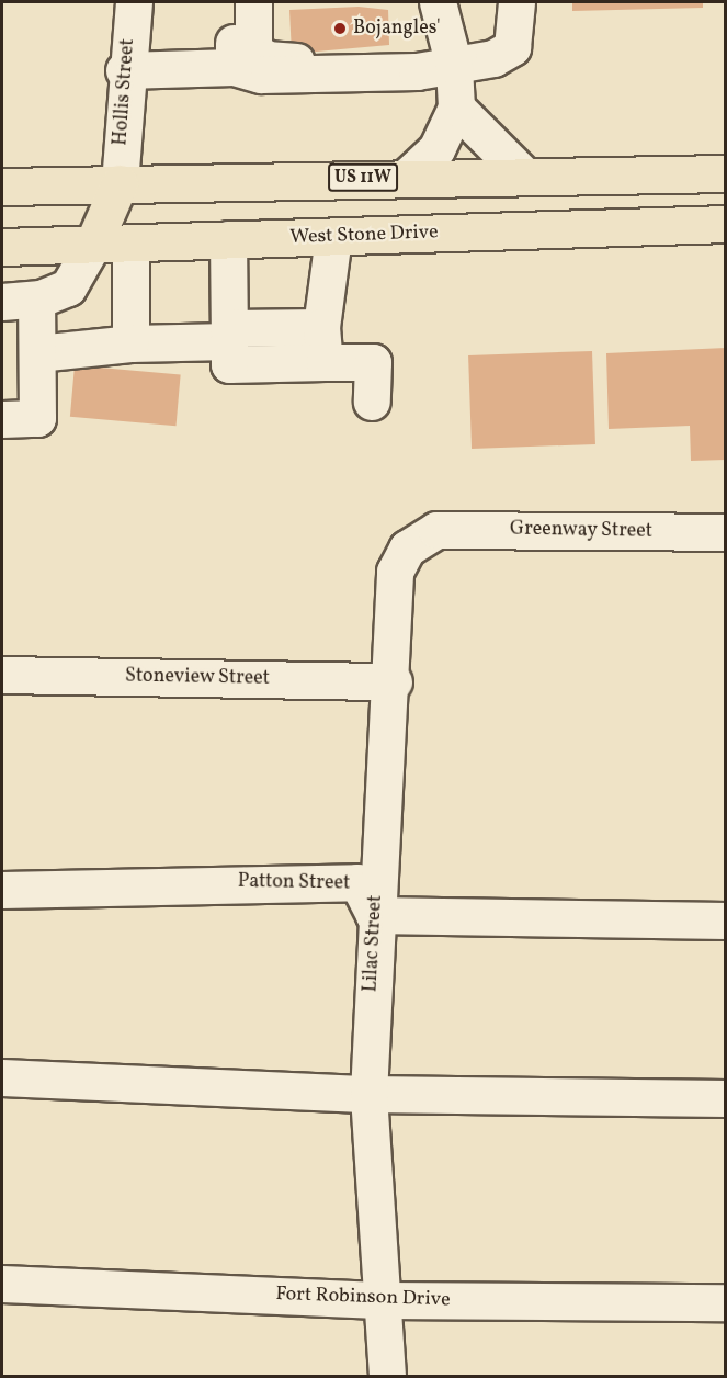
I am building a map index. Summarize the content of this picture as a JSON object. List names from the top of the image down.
{
  "streets": {
    "highway": ["US 11W", "West Stone Drive"],
    "street": [
      "Hollis Street",
      "Greenway Street",
      "Stoneview Street",
      "Patton Street",
      "Lilac Street",
      "Fort Robinson Drive"
    ]
  },
  "crossings": [
    ["Hollis Street", "US 11W"],
    ["Greenway Street", "Lilac Street"],
    ["Stoneview Street", "Lilac Street"],
    ["Patton Street", "Lilac Street"],
    ["Lilac Street", "Fort Robinson Drive"]
  ],
  "places": ["Bojangles'"]
}
